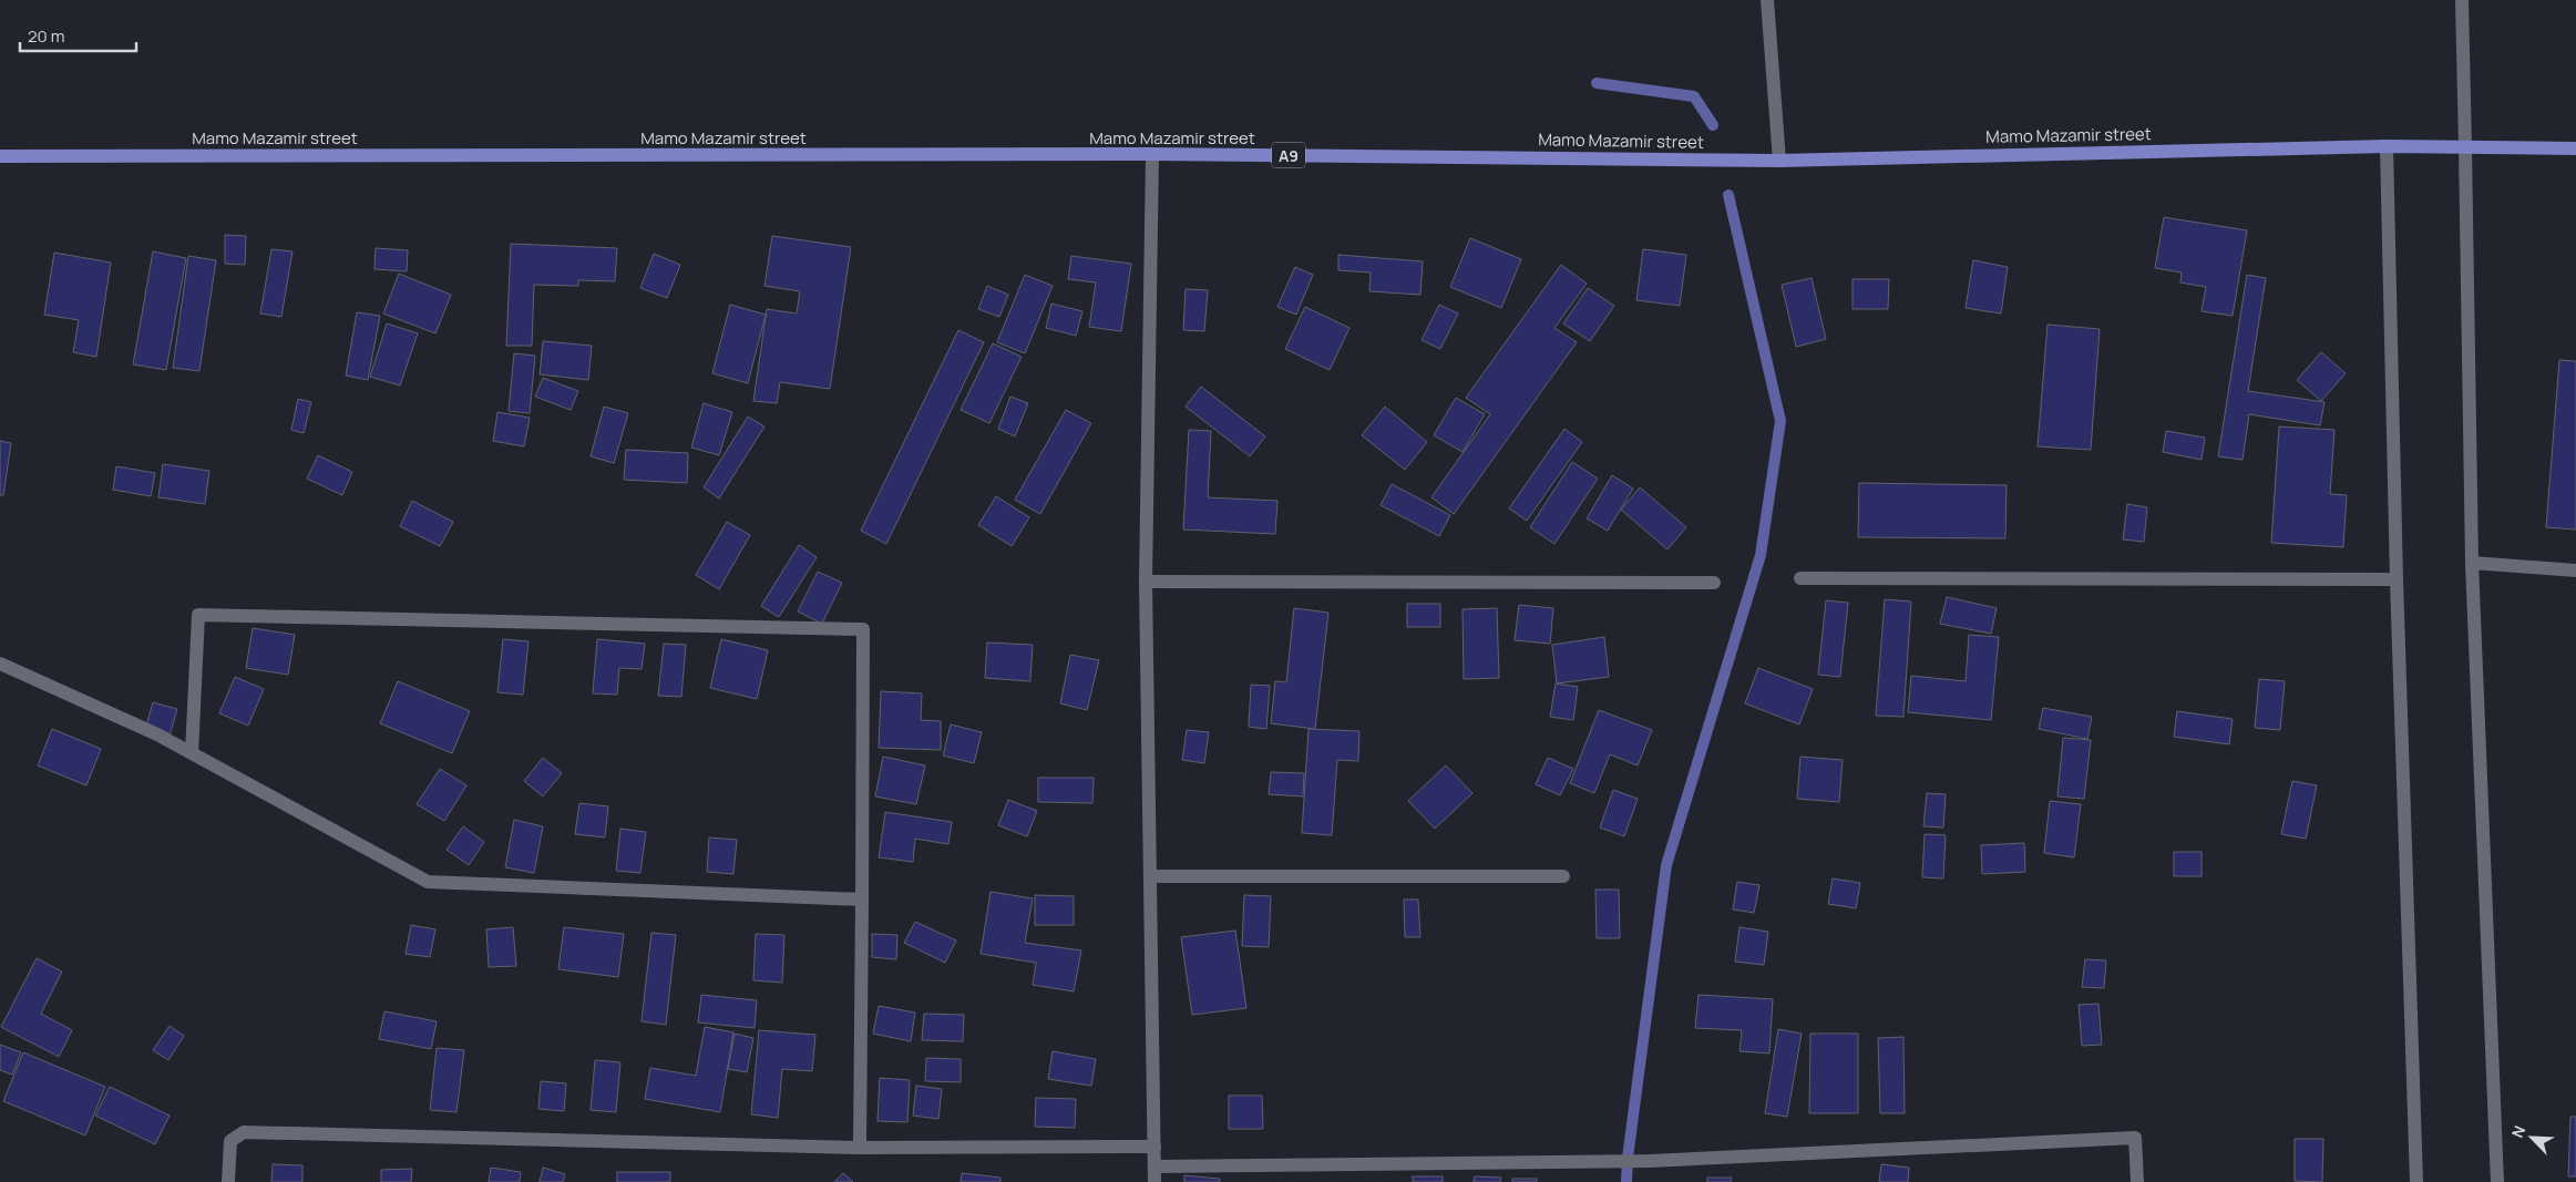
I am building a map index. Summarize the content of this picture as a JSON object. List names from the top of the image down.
{
  "streets": {
    "main road": ["Mamo Mazamir street", "A9"]
  },
  "scale_bar": "20 m",
  "north": "top left"
}
